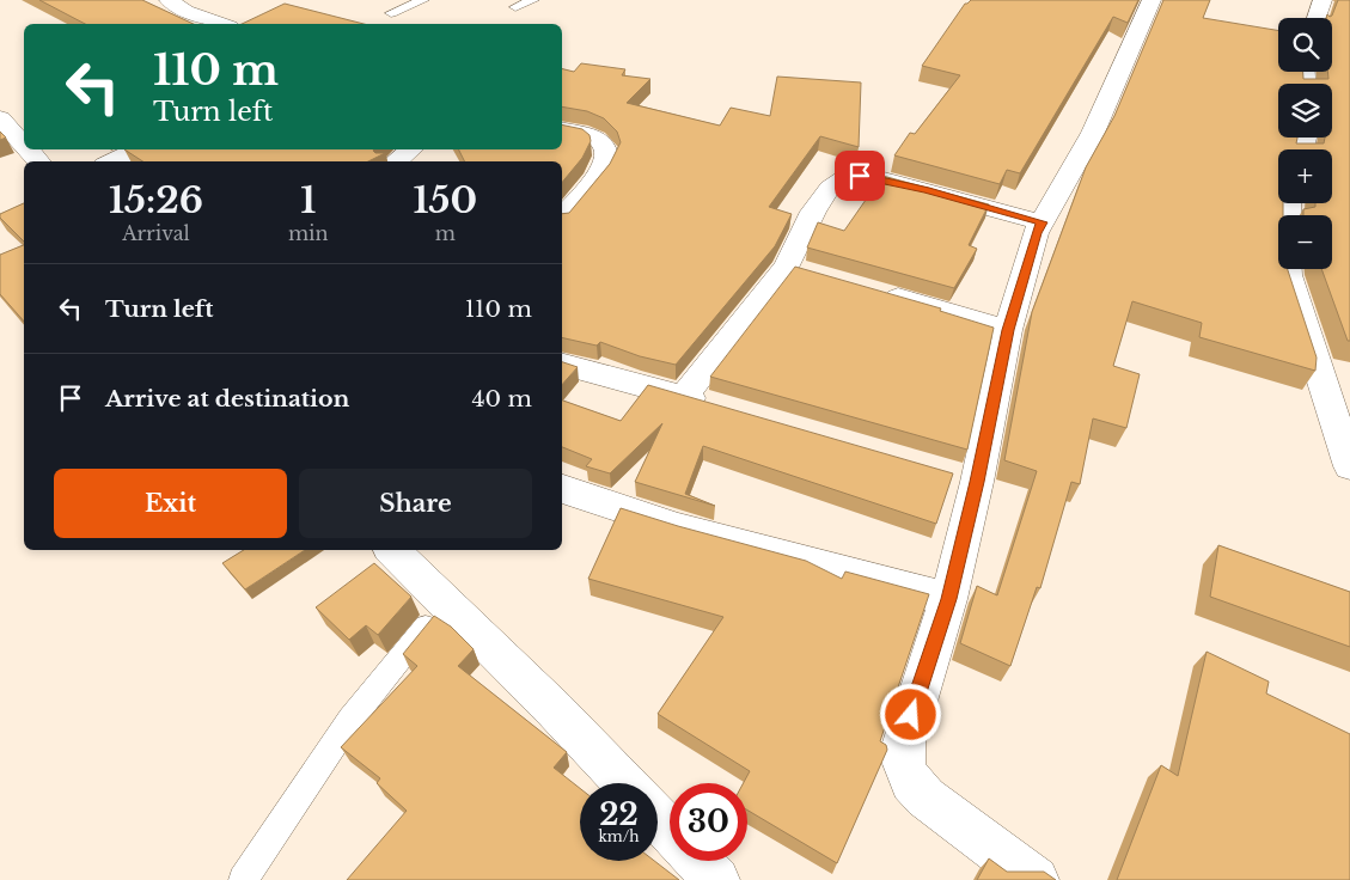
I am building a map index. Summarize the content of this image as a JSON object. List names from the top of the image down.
{
  "page": {
    "map_buttons": ["+", "−"],
    "turn": ["110 m", "Turn left"],
    "eta": [
      "15:26",
      "Arrival",
      "1",
      "min",
      "150",
      "m"
    ],
    "list": [
      {
        "name": "Turn left",
        "value": "110 m"
      },
      {
        "name": "Arrive at destination",
        "value": "40 m"
      }
    ],
    "buttons": ["Exit", "Share"],
    "speed": "22 km/h",
    "limit": "30"
  }
}
